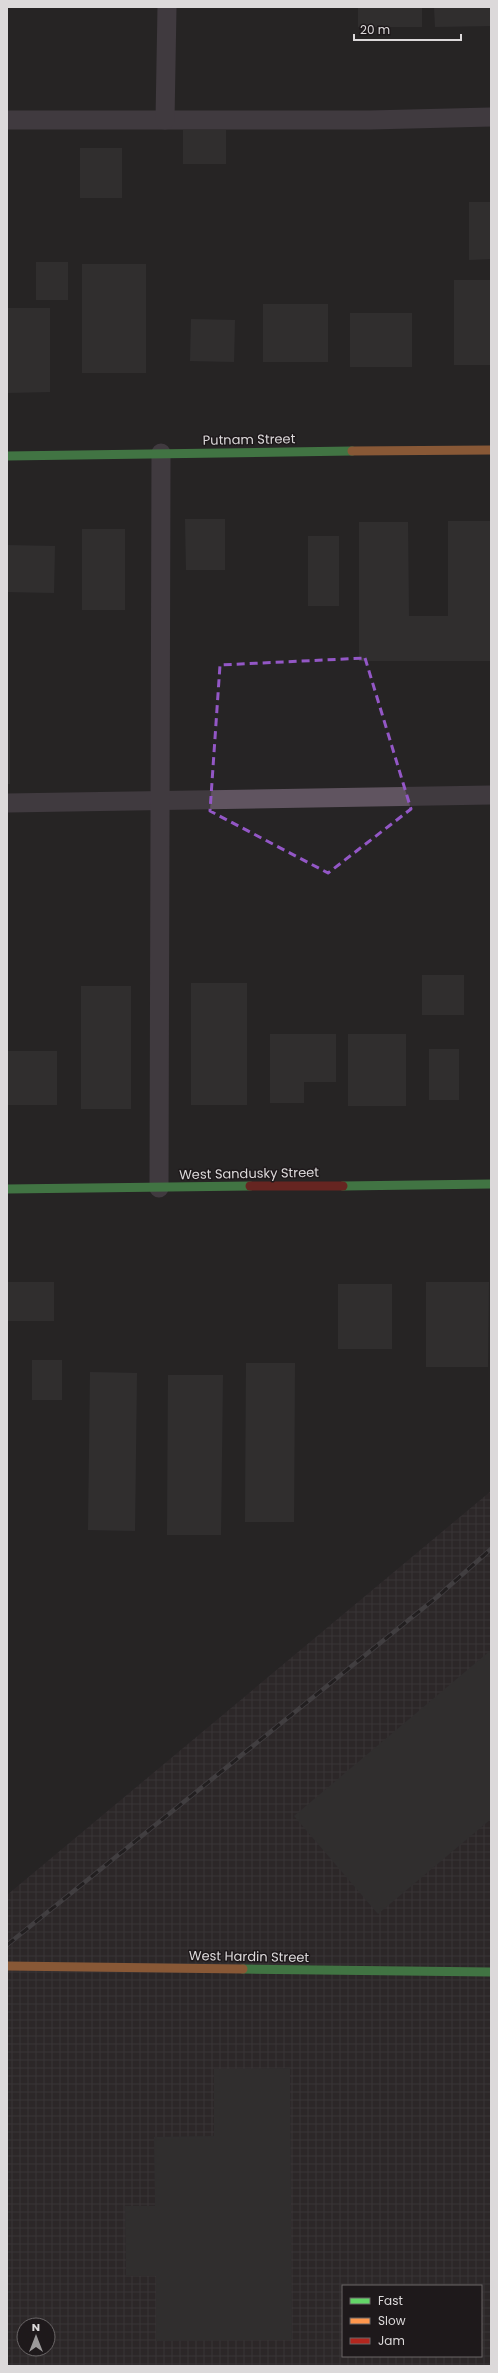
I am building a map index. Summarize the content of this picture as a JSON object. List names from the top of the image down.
{
  "streets": {
    "street": ["Putnam Street", "West Sandusky Street", "West Hardin Street"]
  },
  "legend": ["Fast", "Slow", "Jam"],
  "scale_bar": "20 m",
  "north": "top"
}
